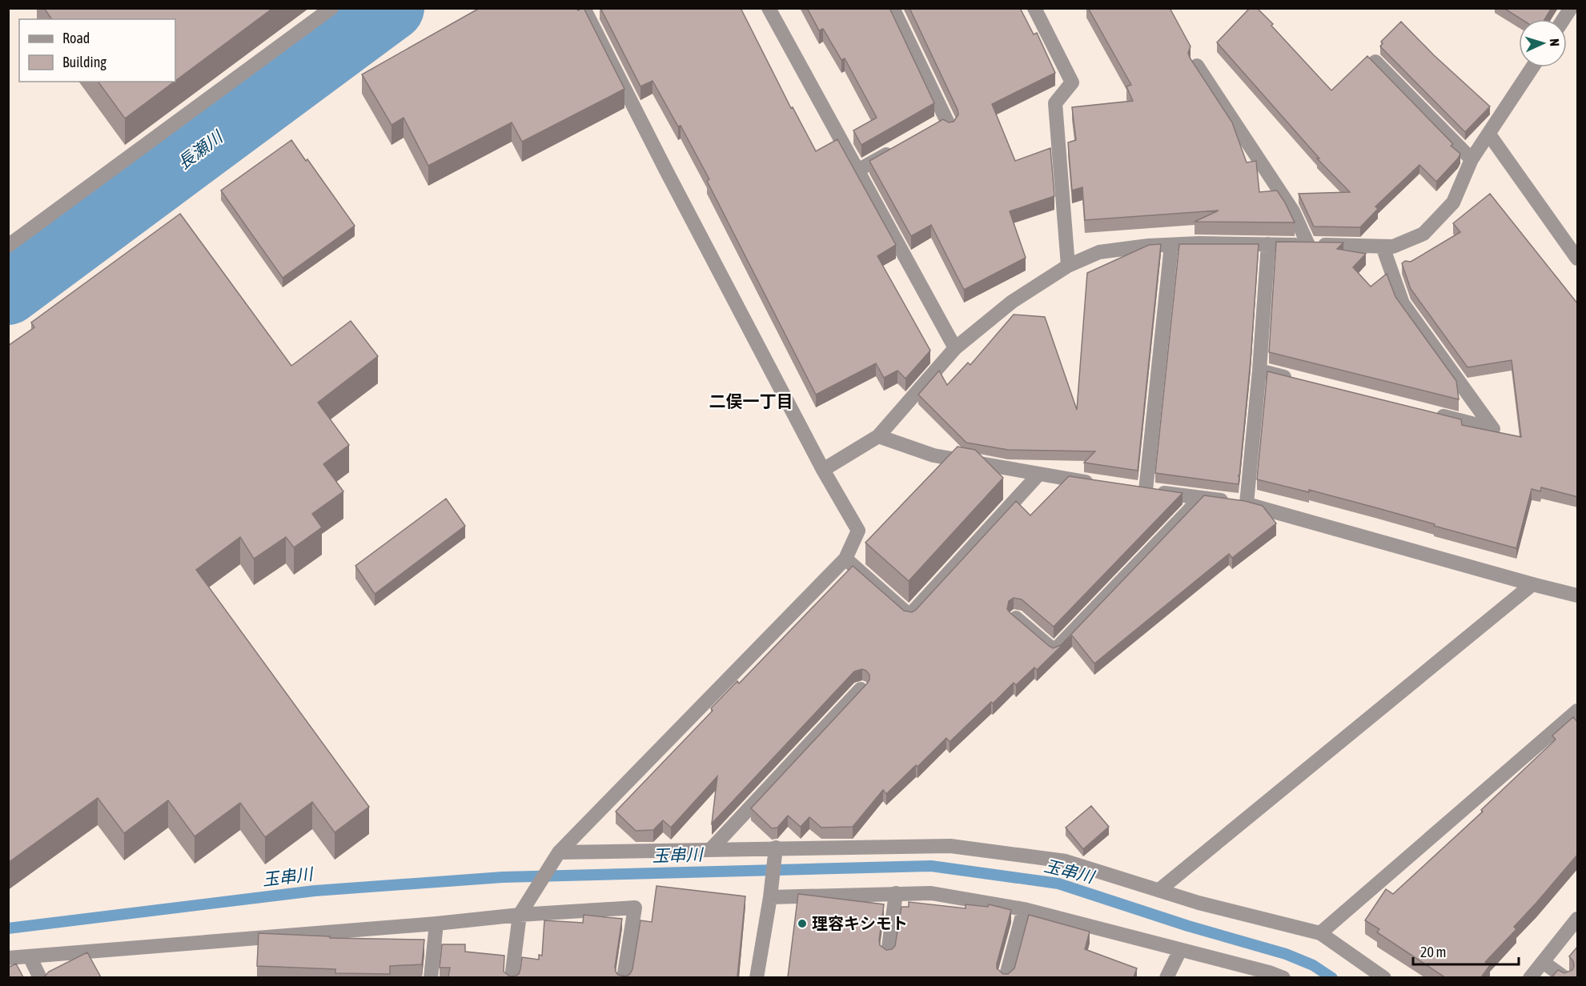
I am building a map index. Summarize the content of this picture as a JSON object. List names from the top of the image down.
{
  "districts": ["二俣一丁目"],
  "water": ["長瀬川", "玉串川"],
  "places": ["理容キシモト"],
  "legend": ["Road", "Building"],
  "scale_bar": "20 m",
  "north": "right"
}
